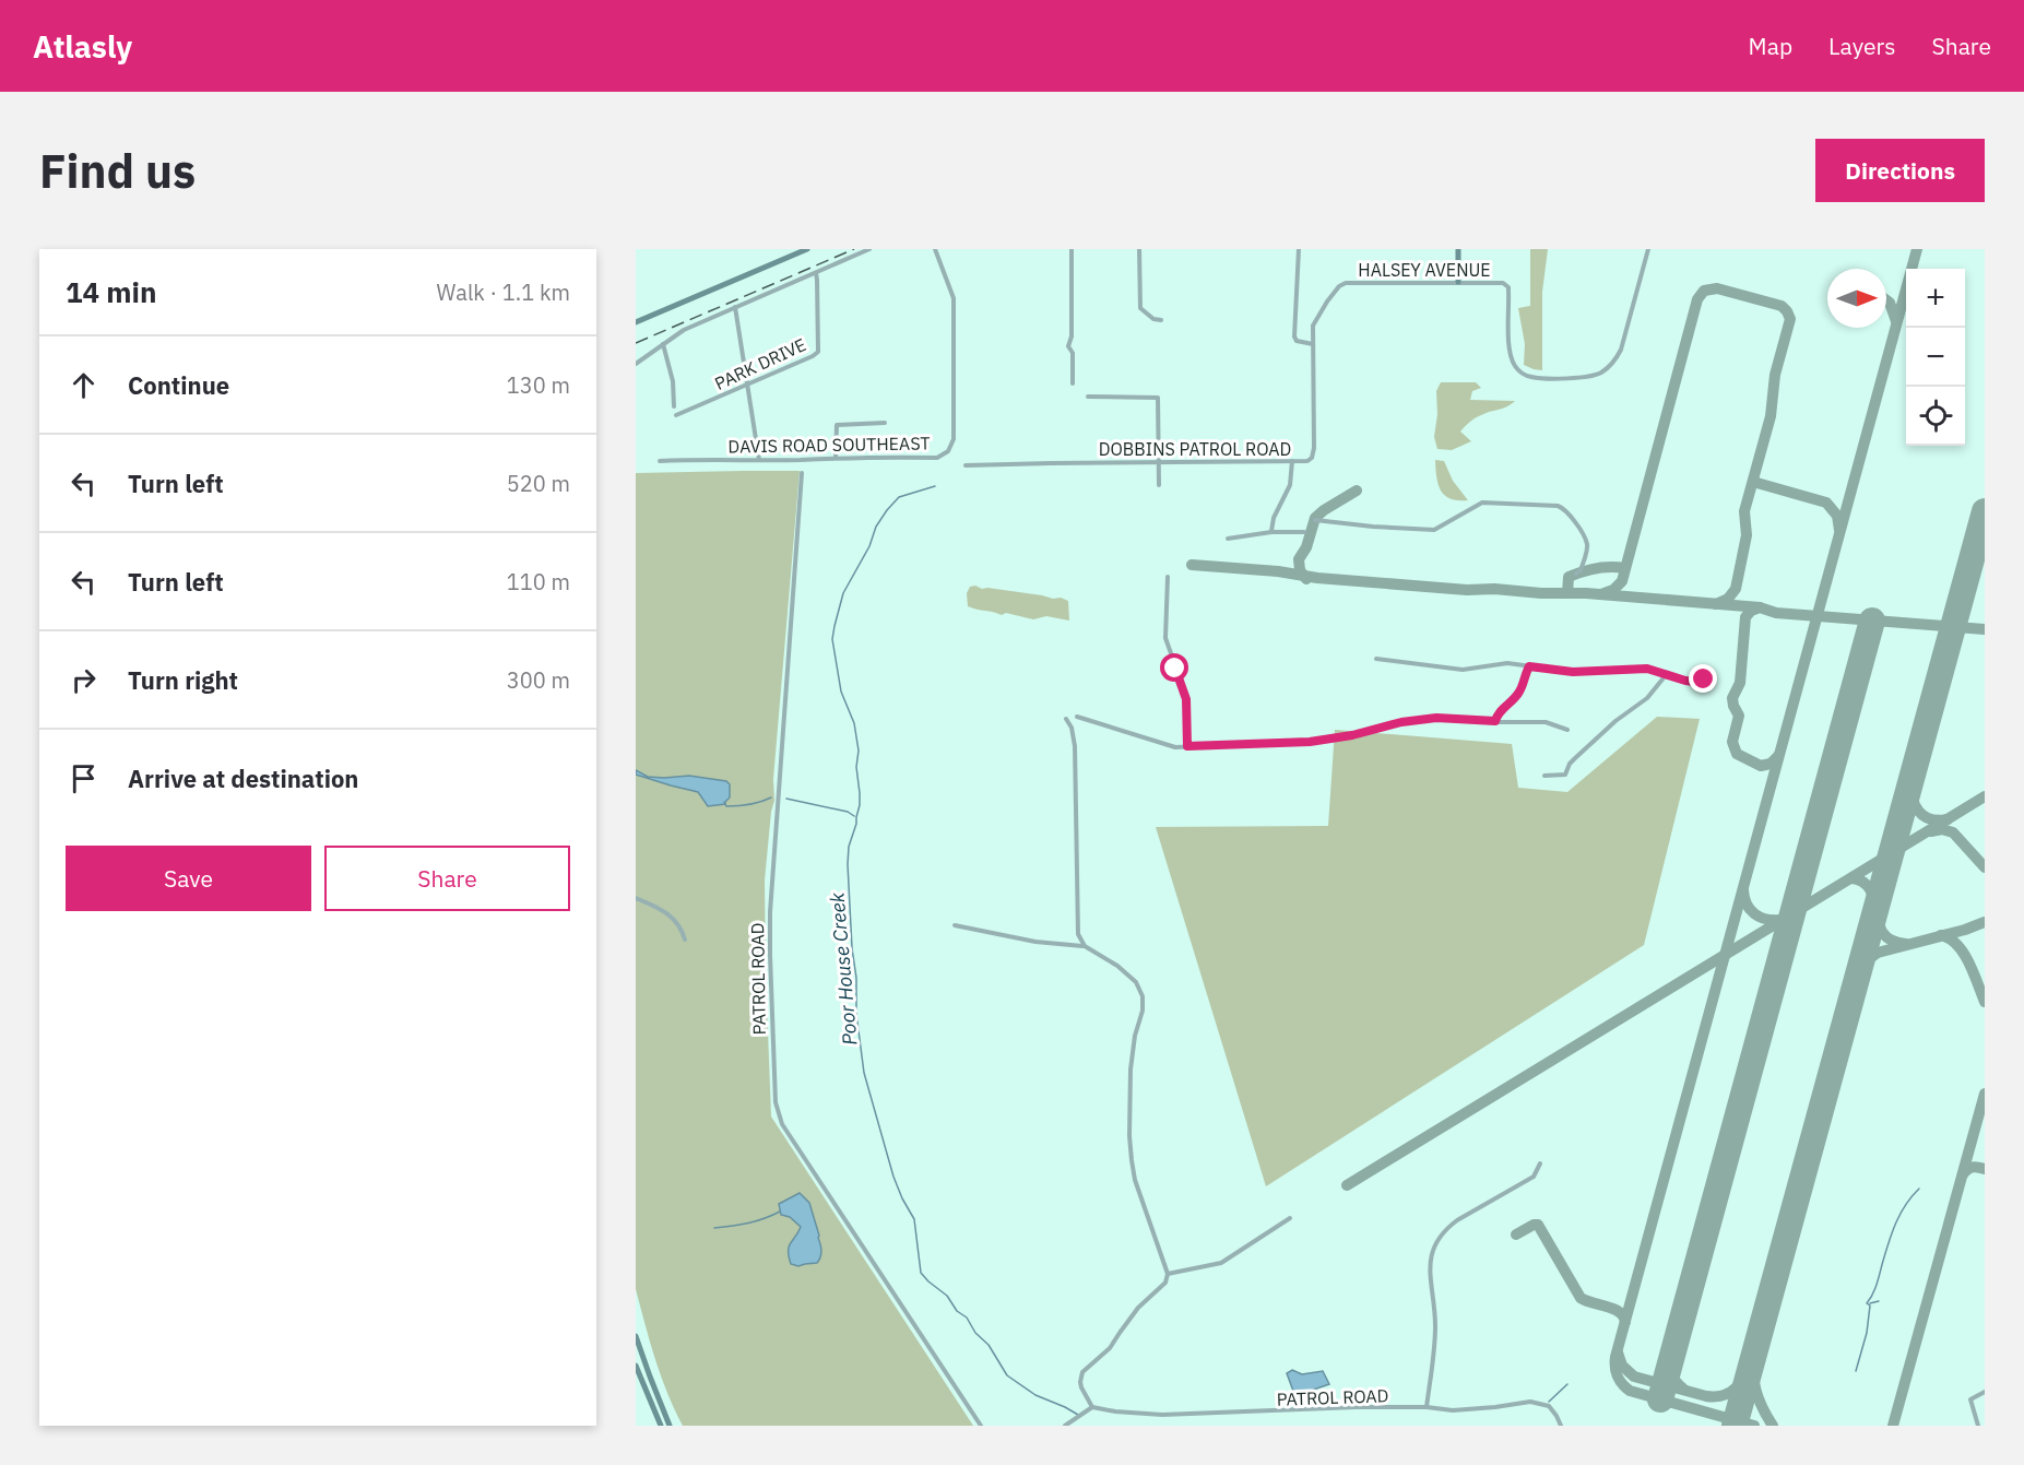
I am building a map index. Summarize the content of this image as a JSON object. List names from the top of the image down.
{
  "streets": {
    "street": [
      "HALSEY AVENUE",
      "PARK DRIVE",
      "DAVIS ROAD SOUTHEAST",
      "DOBBINS PATROL ROAD",
      "PATROL ROAD"
    ]
  },
  "crossings": [
    ["HALSEY AVENUE", "DOBBINS PATROL ROAD"]
  ],
  "water": ["Poor House Creek"],
  "north": "right",
  "page": {
    "header": "Atlasly",
    "nav": ["Map", "Layers", "Share"],
    "buttons": [
      "Directions",
      ["Save", "Share"]
    ],
    "title": "Find us",
    "heading": ["14 min", "Walk · 1.1 km"],
    "map_buttons": ["+", "−"],
    "list": [
      ["Continue", "130 m"],
      ["Turn left", "520 m"],
      ["Turn left", "110 m"],
      ["Turn right", "300 m"],
      "Arrive at destination"
    ]
  }
}
